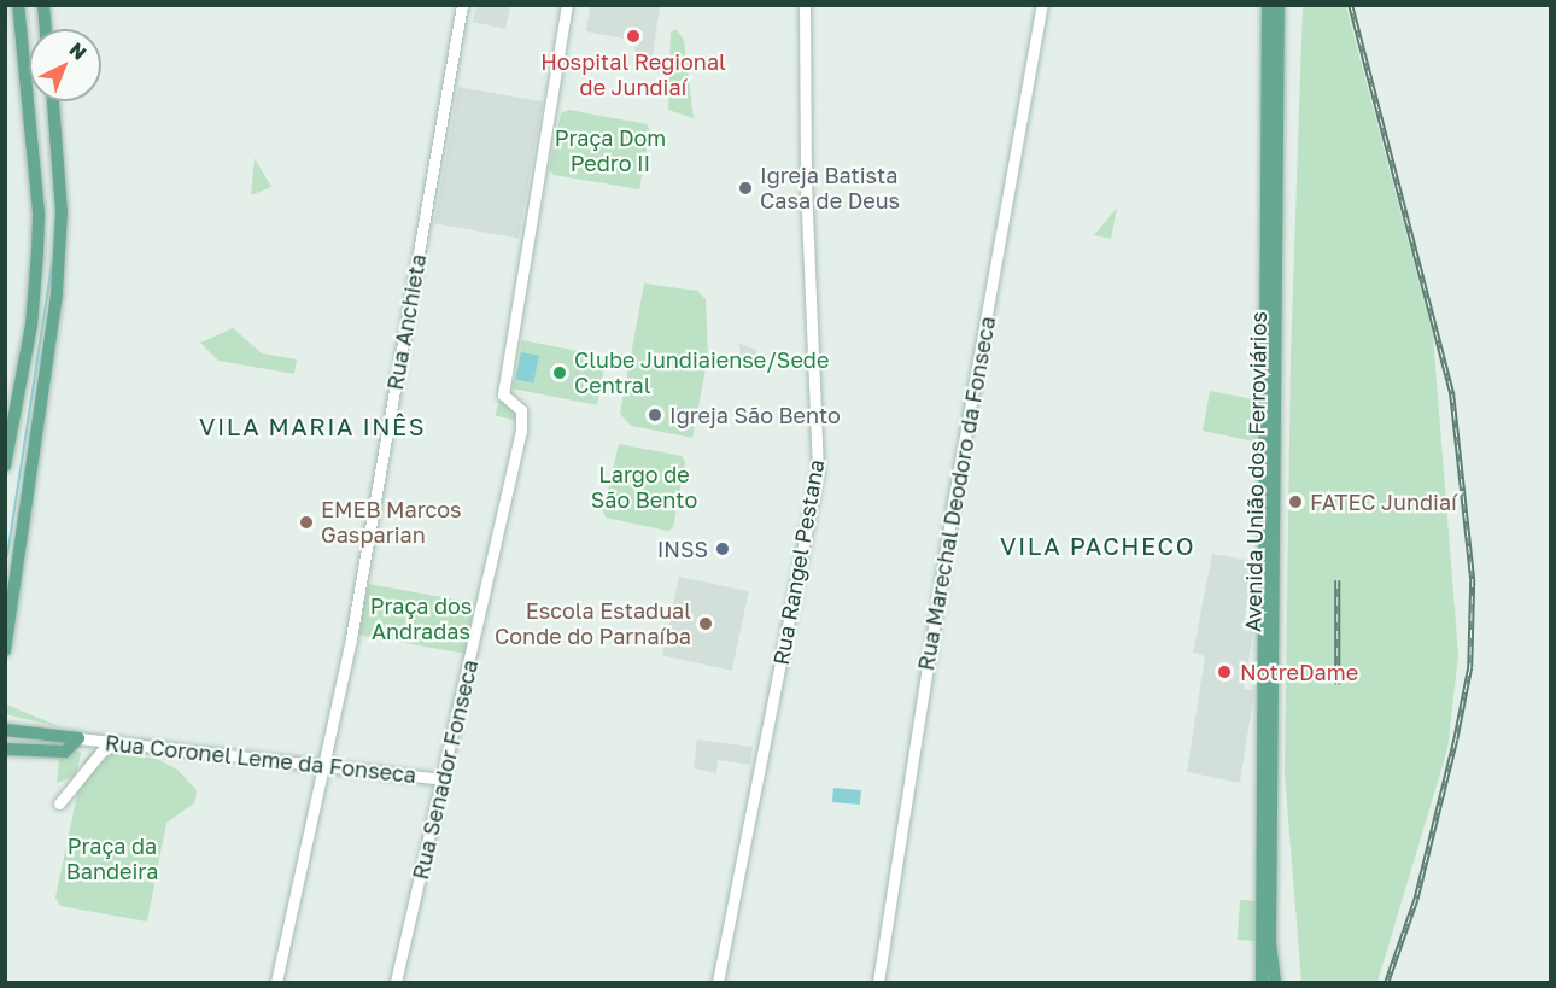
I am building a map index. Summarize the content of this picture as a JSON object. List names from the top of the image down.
{
  "streets": {
    "main road": [
      "Rua Anchieta",
      "Avenida União dos Ferroviários",
      "Rua Marechal Deodoro da Fonseca",
      "Rua Rangel Pestana",
      "Rua Coronel Leme da Fonseca",
      "Rua Senador Fonseca"
    ]
  },
  "crossings": [
    ["Rua Anchieta", "Rua Coronel Leme da Fonseca"],
    ["Rua Coronel Leme da Fonseca", "Rua Senador Fonseca"]
  ],
  "districts": ["VILA MARIA INÊS", "VILA PACHECO"],
  "parks": [
    "Praça Dom Pedro II",
    "Largo de São Bento",
    "Praça dos Andradas",
    "Praça da Bandeira"
  ],
  "places": [
    "Hospital Regional de Jundiaí",
    "Igreja Batista Casa de Deus",
    "Clube Jundiaiense/Sede Central",
    "Igreja São Bento",
    "FATEC Jundiaí",
    "EMEB Marcos Gasparian",
    "INSS",
    "Escola Estadual Conde do Parnaíba",
    "NotreDame"
  ],
  "north": "top right"
}
